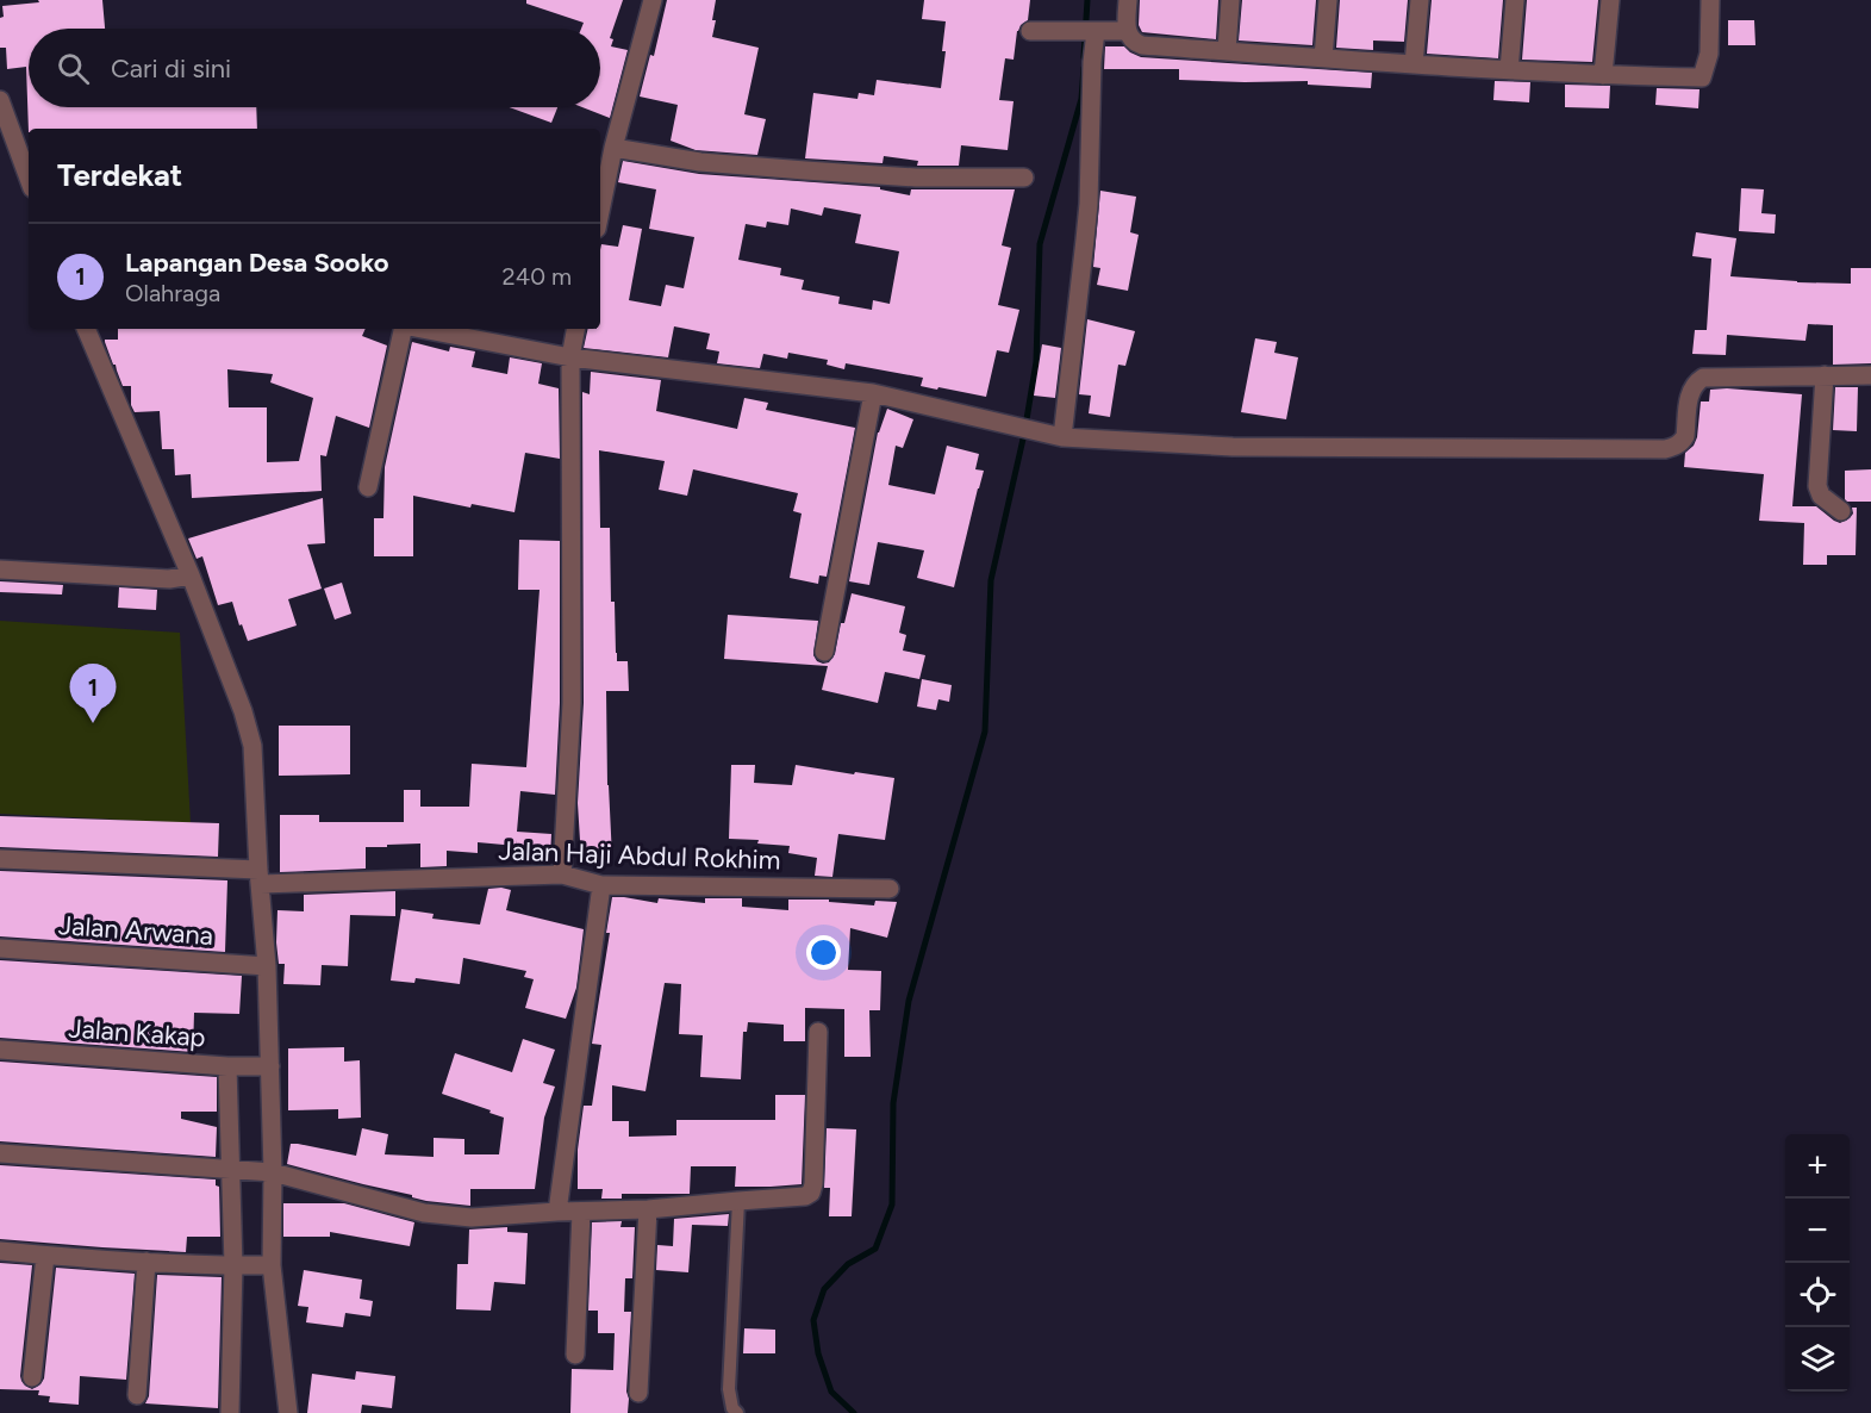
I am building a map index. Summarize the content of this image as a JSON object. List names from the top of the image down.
{
  "streets": {
    "street": ["Jalan Haji Abdul Rokhim", "Jalan Arwana", "Jalan Kakap"]
  },
  "page": {
    "search": "Cari di sini",
    "heading": "Terdekat",
    "list": [
      {
        "mark": "1",
        "name": "Lapangan Desa Sooko",
        "note": "Olahraga",
        "value": "240 m"
      }
    ],
    "pins": "1",
    "map_buttons": ["+", "−"]
  }
}
